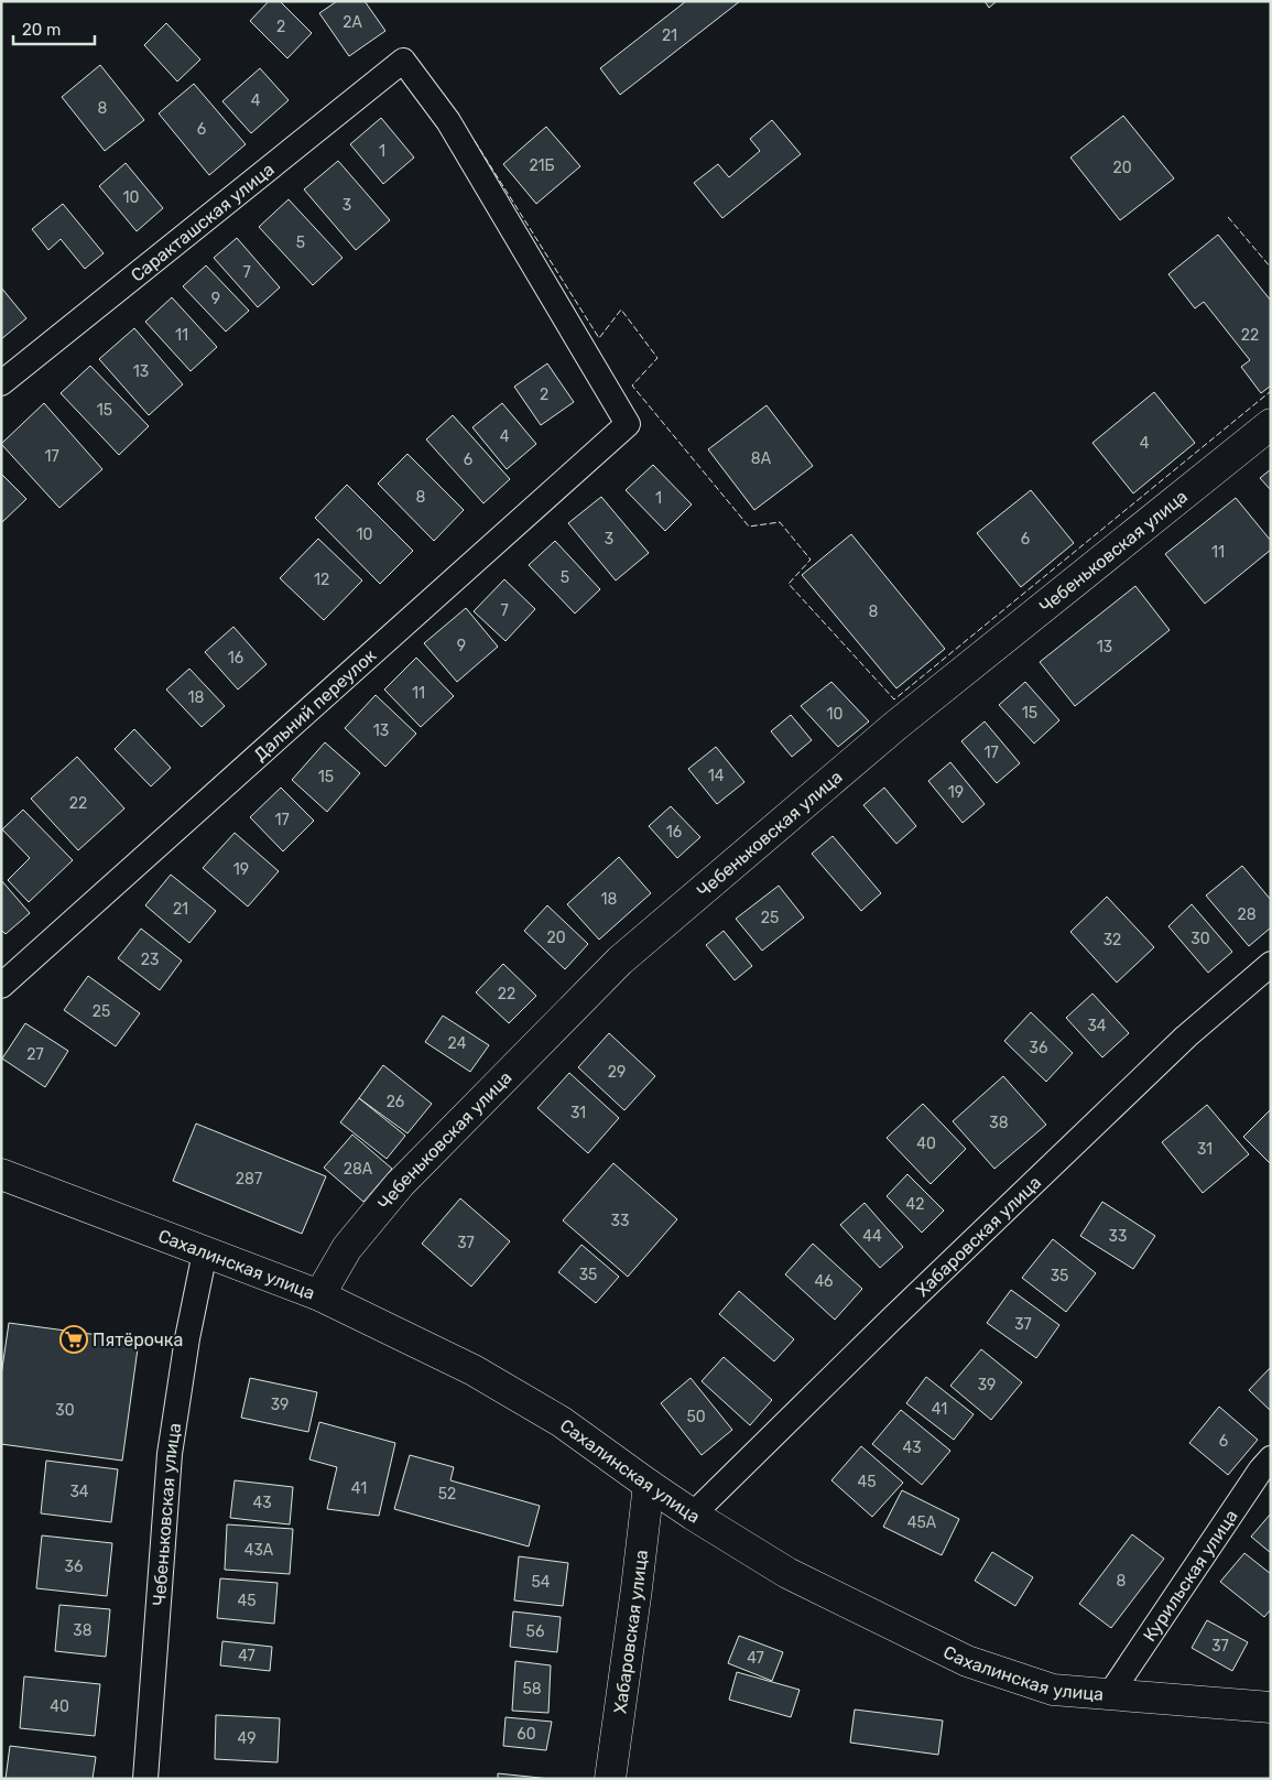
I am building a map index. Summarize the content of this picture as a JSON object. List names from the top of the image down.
{
  "streets": {
    "street": [
      "Саракташская улица",
      "Чебеньковская улица",
      "Дальний переулок",
      "Хабаровская улица",
      "Сахалинская улица",
      "Курильская улица"
    ]
  },
  "crossings": [
    ["Саракташская улица", "Дальний переулок"],
    ["Чебеньковская улица", "Сахалинская улица"],
    ["Хабаровская улица", "Сахалинская улица"],
    ["Сахалинская улица", "Курильская улица"]
  ],
  "places": {
    "supermarket": ["Пятёрочка"]
  },
  "house_numbers": [
    "2А",
    "2",
    "21",
    "4",
    "8",
    "6",
    "1",
    "21Б",
    "20",
    "10",
    "3",
    "5",
    "7",
    "9",
    "11",
    "22",
    "13",
    "2",
    "15",
    "4",
    "4",
    "17",
    "8А",
    "6",
    "8",
    "1",
    "10",
    "3",
    "6",
    "11",
    "5",
    "12",
    "7",
    "8",
    "9",
    "13",
    "16",
    "11",
    "18",
    "15",
    "10",
    "13",
    "17",
    "14",
    "15",
    "19",
    "22",
    "17",
    "16",
    "19",
    "18",
    "21",
    "28",
    "25",
    "20",
    "30",
    "32",
    "23",
    "22",
    "25",
    "34",
    "24",
    "36",
    "27",
    "29",
    "26",
    "31",
    "38",
    "40",
    "31",
    "28А",
    "287",
    "42",
    "33",
    "44",
    "33",
    "37",
    "35",
    "35",
    "46",
    "37",
    "39",
    "39",
    "41",
    "30",
    "50",
    "6",
    "43",
    "45",
    "41",
    "34",
    "52",
    "43",
    "45А",
    "43А",
    "36",
    "8",
    "54",
    "45",
    "38",
    "56",
    "37",
    "47",
    "47",
    "58",
    "40",
    "60",
    "49"
  ],
  "scale_bar": "20 m"
}
